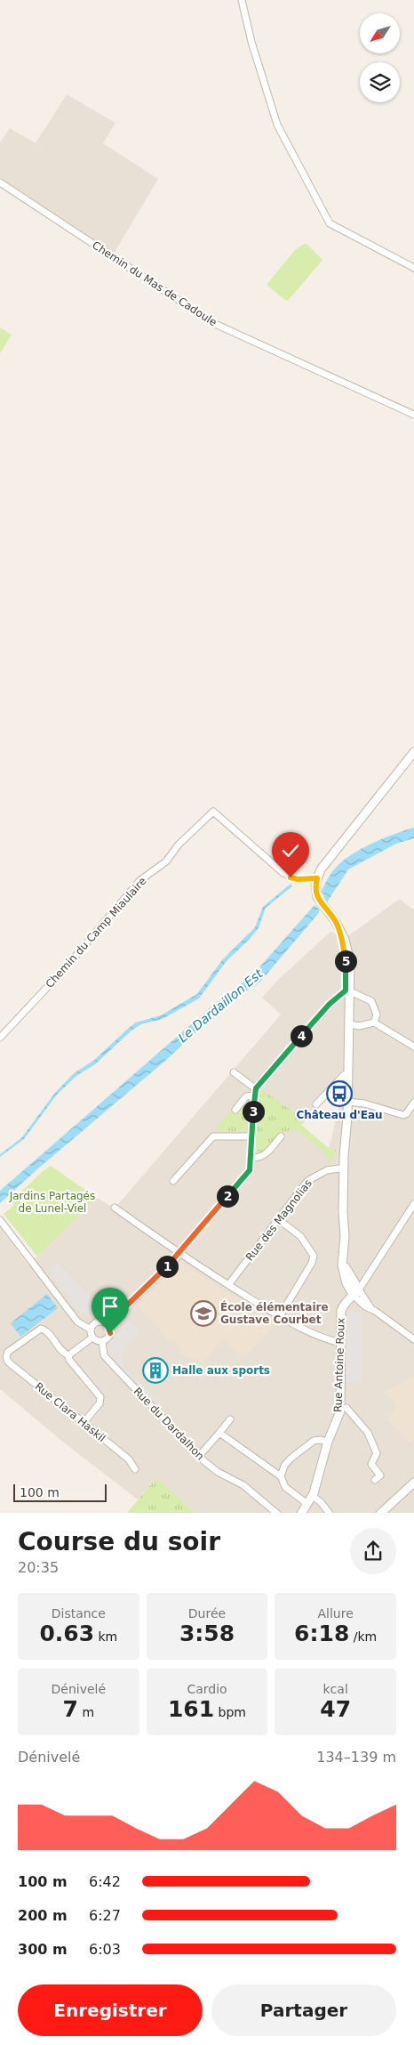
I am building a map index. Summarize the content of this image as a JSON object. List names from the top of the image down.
{
  "streets": {
    "street": [
      "Chemin du Mas de Cadoule",
      "Chemin du Camp Miaulaire",
      "Rue des Magnolias",
      "Rue Antoine Roux",
      "Rue Clara Haskil",
      "Rue du Dardalhon"
    ]
  },
  "water": ["Le Dardaillon Est"],
  "parks": ["Jardins Partagés de Lunel-Viel"],
  "places": {
    "bus stop": ["Château d'Eau"],
    "school or university": ["École élémentaire Gustave Courbet"],
    "building": ["Halle aux sports"]
  },
  "scale_bar": "100 m",
  "north": "bottom left",
  "page": {
    "pins": [
      "5",
      "4",
      "3",
      "2",
      "1"
    ],
    "scale": "100 m",
    "heading": ["Course du soir", "20:35"],
    "stats": [
      ["Distance", "0.63 km"],
      ["Durée", "3:58"],
      ["Allure", "6:18 /km"],
      ["Dénivelé", "7 m"],
      ["Cardio", "161 bpm"],
      ["kcal", "47"]
    ],
    "chart": ["Dénivelé", "134–139 m"],
    "list": [
      {
        "name": "100 m",
        "note": "6:42"
      },
      {
        "name": "200 m",
        "note": "6:27"
      },
      {
        "name": "300 m",
        "note": "6:03"
      }
    ],
    "buttons": ["Enregistrer", "Partager"]
  }
}
